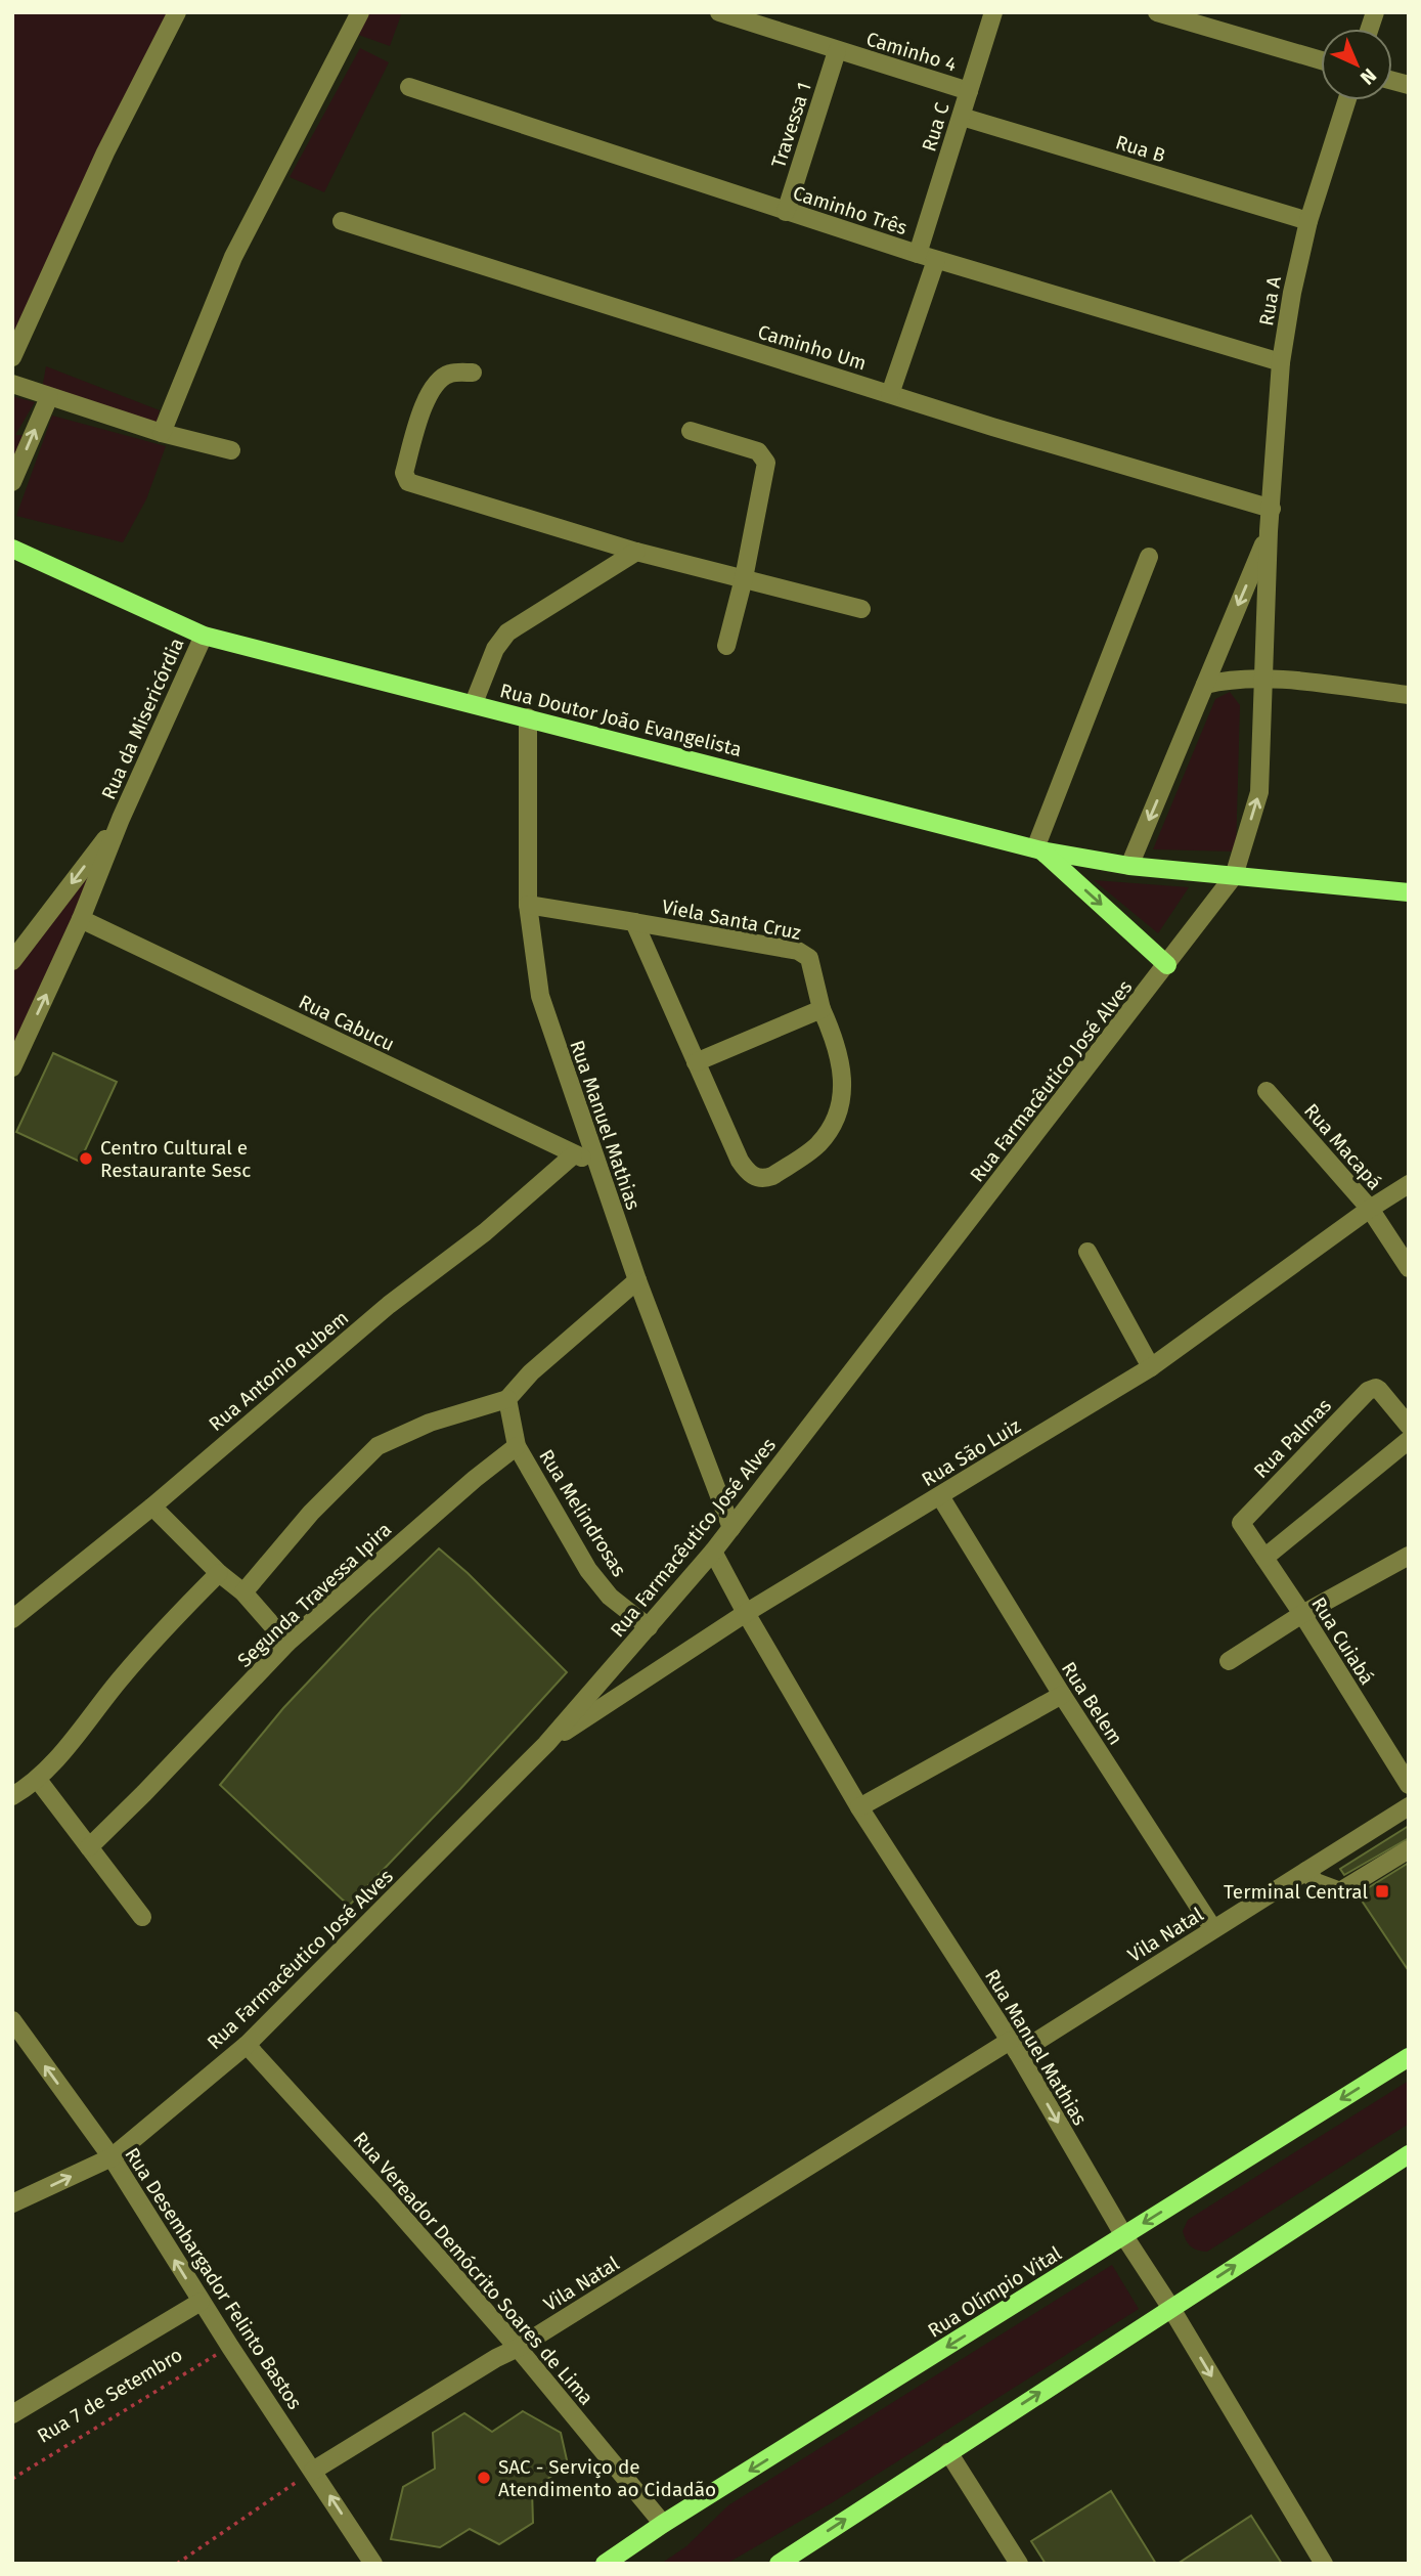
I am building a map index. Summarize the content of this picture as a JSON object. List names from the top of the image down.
{
  "streets": {
    "main road": ["Rua Doutor João Evangelista", "Rua Olímpio Vital"],
    "street": [
      "Caminho 4",
      "Travessa 1",
      "Rua C",
      "Rua B",
      "Caminho Três",
      "Rua A",
      "Caminho Um",
      "Rua da Misericórdia",
      "Viela Santa Cruz",
      "Rua Cabucu",
      "Rua Farmacêutico José Alves",
      "Rua Manuel Mathias",
      "Rua Macapá",
      "Rua Antonio Rubem",
      "Rua Palmas",
      "Rua São Luiz",
      "Rua Melindrosas",
      "Segunda Travessa Ipira",
      "Rua Cuiabá",
      "Rua Belem",
      "Vila Natal",
      "Rua Vereador Demócrito Soares de Lima",
      "Rua Desembargador Felinto Bastos"
    ],
    "path": ["Rua 7 de Setembro"]
  },
  "crossings": [
    ["Caminho 4", "Travessa 1"],
    ["Caminho 4", "Rua C"],
    ["Travessa 1", "Caminho Três"],
    ["Rua C", "Rua B"],
    ["Rua C", "Caminho Três"],
    ["Rua B", "Rua A"],
    ["Caminho Três", "Rua A"],
    ["Rua A", "Caminho Um"],
    ["Rua A", "Rua Doutor João Evangelista"],
    ["Rua A", "Rua Farmacêutico José Alves"],
    ["Rua da Misericórdia", "Rua Doutor João Evangelista"],
    ["Rua da Misericórdia", "Rua Cabucu"],
    ["Rua Doutor João Evangelista", "Rua Farmacêutico José Alves"],
    ["Rua Doutor João Evangelista", "Rua Manuel Mathias"],
    ["Viela Santa Cruz", "Rua Manuel Mathias"],
    ["Rua Cabucu", "Rua Manuel Mathias"],
    ["Rua Cabucu", "Rua Antonio Rubem"],
    ["Rua Farmacêutico José Alves", "Rua Manuel Mathias"],
    ["Rua Farmacêutico José Alves", "Rua São Luiz"],
    ["Rua Farmacêutico José Alves", "Rua Melindrosas"],
    ["Rua Farmacêutico José Alves", "Rua Vereador Demócrito Soares de Lima"],
    ["Rua Farmacêutico José Alves", "Rua Desembargador Felinto Bastos"],
    ["Rua Manuel Mathias", "Rua São Luiz"],
    ["Rua Manuel Mathias", "Vila Natal"],
    ["Rua Manuel Mathias", "Rua Olímpio Vital"],
    ["Rua Macapá", "Rua São Luiz"],
    ["Rua Palmas", "Rua Cuiabá"],
    ["Rua São Luiz", "Rua Belem"],
    ["Rua Melindrosas", "Segunda Travessa Ipira"],
    ["Rua Belem", "Vila Natal"],
    ["Vila Natal", "Rua Vereador Demócrito Soares de Lima"],
    ["Vila Natal", "Rua Desembargador Felinto Bastos"],
    ["Rua Vereador Demócrito Soares de Lima", "Rua Olímpio Vital"],
    ["Rua Desembargador Felinto Bastos", "Rua 7 de Setembro"]
  ],
  "one_way": ["Rua Desembargador Felinto Bastos"],
  "places": {
    "other": ["Centro Cultural e Restaurante Sesc", "SAC - Serviço de Atendimento ao Cidadão"],
    "transit": ["Terminal Central"]
  },
  "north": "bottom right"
}
